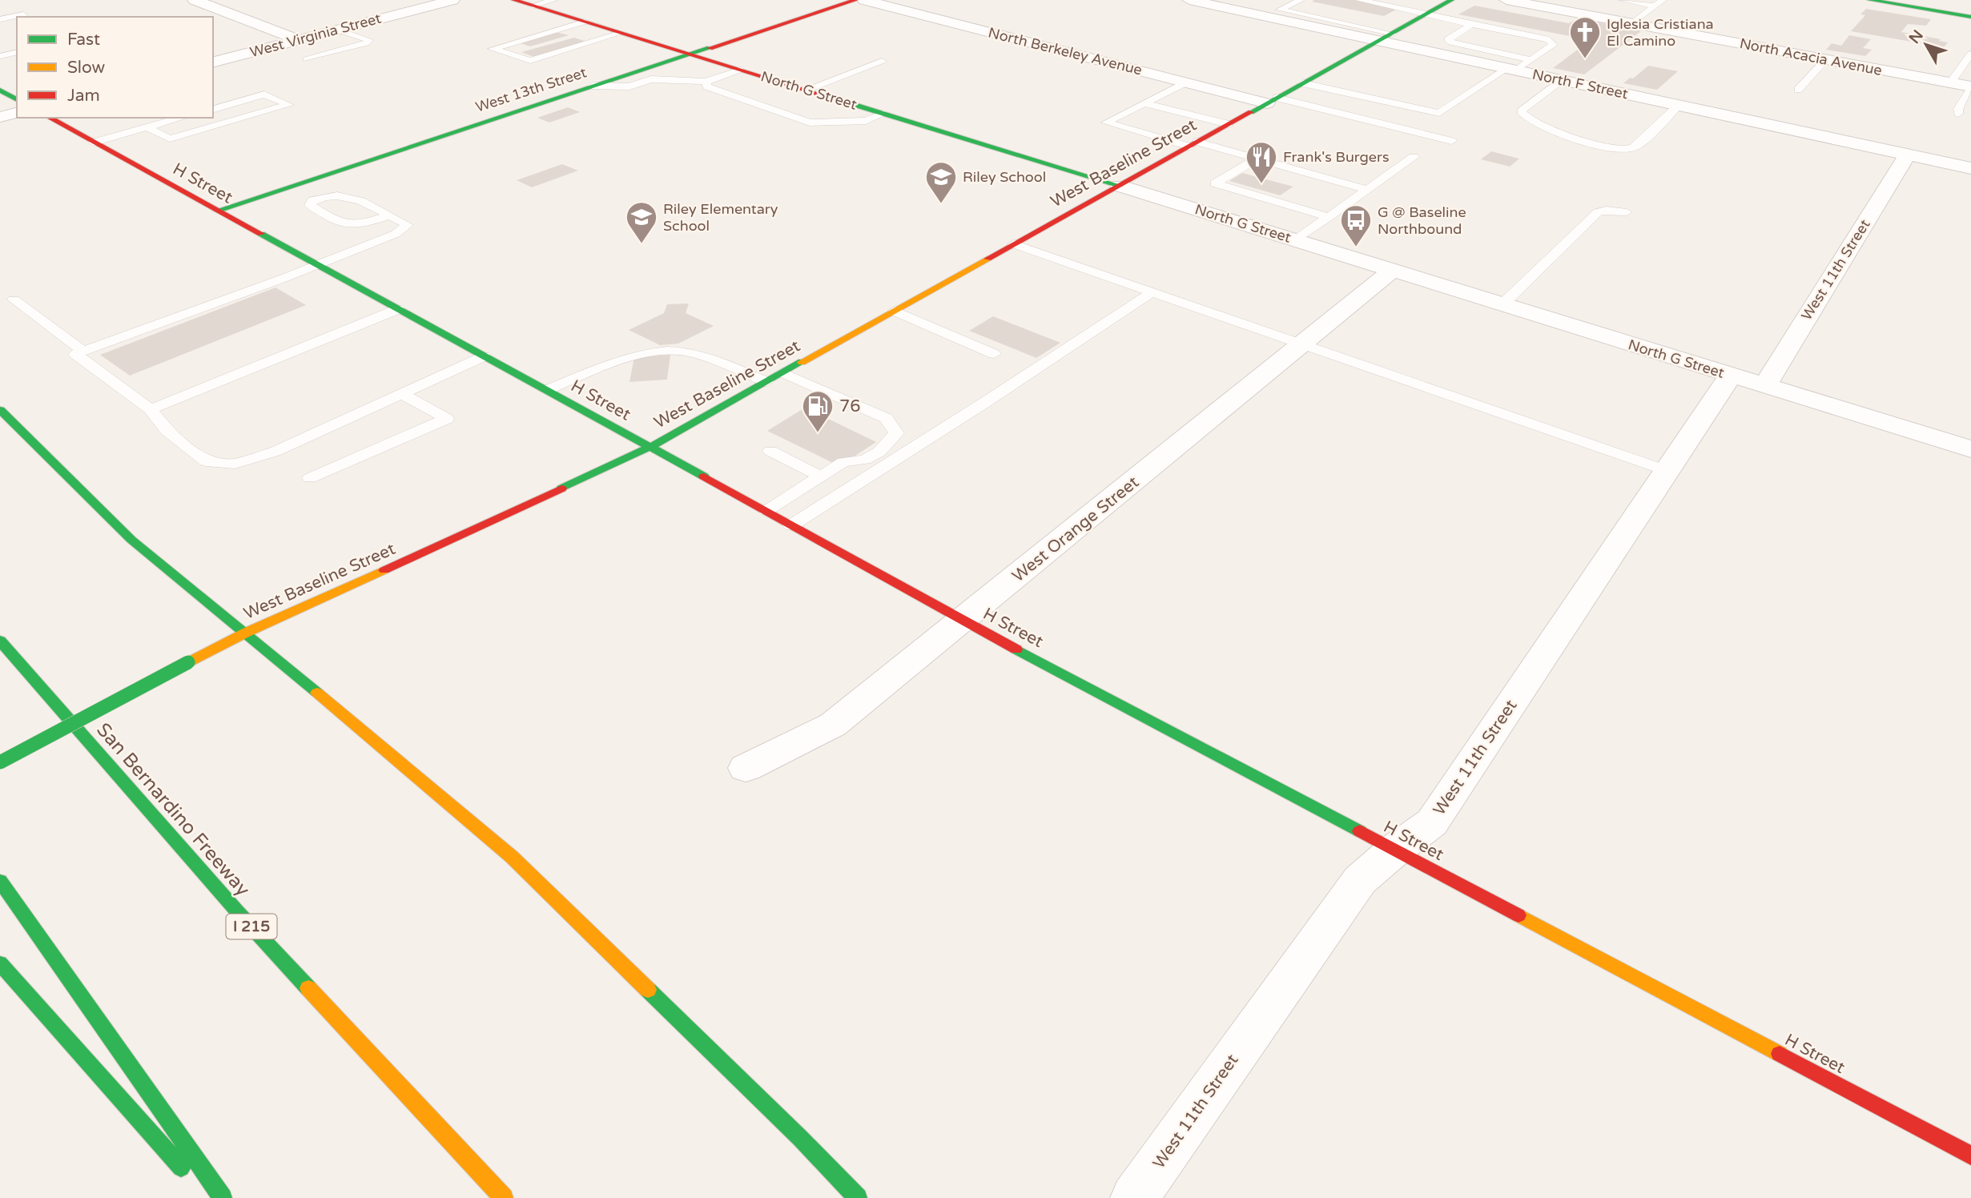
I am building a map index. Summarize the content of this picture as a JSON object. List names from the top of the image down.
{
  "streets": {
    "main road": [
      "West 13th Street",
      "North G Street",
      "West Baseline Street",
      "H Street",
      "San Bernardino Freeway",
      "I 215"
    ],
    "street": [
      "West Virginia Street",
      "North Berkeley Avenue",
      "North Acacia Avenue",
      "North F Street",
      "West 11th Street",
      "West Orange Street"
    ]
  },
  "crossings": [
    ["North Berkeley Avenue", "West Baseline Street"],
    ["North F Street", "West Baseline Street"],
    ["North F Street", "West 11th Street"],
    ["West 13th Street", "North G Street"],
    ["West 13th Street", "H Street"],
    ["North G Street", "West Baseline Street"],
    ["North G Street", "West 11th Street"],
    ["North G Street", "West Orange Street"],
    ["West Baseline Street", "H Street"],
    ["H Street", "West 11th Street"],
    ["H Street", "West Orange Street"]
  ],
  "places": {
    "church": ["Iglesia Cristiana El Camino"],
    "restaurant": ["Frank's Burgers"],
    "school or university": ["Riley School", "Riley Elementary School"],
    "bus stop": ["G @ Baseline Northbound"],
    "fuel station": ["76"]
  },
  "legend": ["Fast", "Slow", "Jam"],
  "north": "top left"
}
